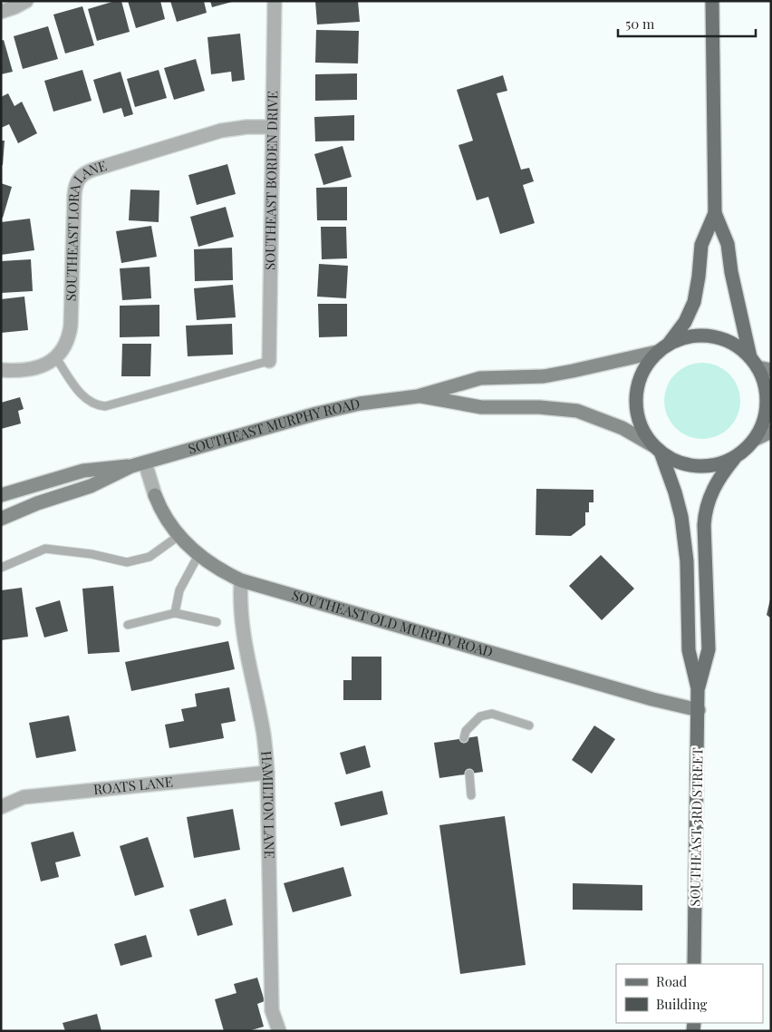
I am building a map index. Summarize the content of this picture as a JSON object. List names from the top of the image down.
{
  "streets": {
    "main road": ["SOUTHEAST MURPHY ROAD", "SOUTHEAST OLD MURPHY ROAD", "SOUTHEAST 3RD STREET"],
    "street": [
      "SOUTHEAST BORDEN DRIVE",
      "SOUTHEAST LORA LANE",
      "ROATS LANE",
      "HAMILTON LANE"
    ]
  },
  "crossings": [
    ["SOUTHEAST BORDEN DRIVE", "SOUTHEAST LORA LANE"],
    ["SOUTHEAST MURPHY ROAD", "SOUTHEAST OLD MURPHY ROAD"],
    ["SOUTHEAST MURPHY ROAD", "SOUTHEAST 3RD STREET"],
    ["SOUTHEAST OLD MURPHY ROAD", "HAMILTON LANE"],
    ["SOUTHEAST OLD MURPHY ROAD", "SOUTHEAST 3RD STREET"],
    ["ROATS LANE", "HAMILTON LANE"]
  ],
  "legend": ["Road", "Building"],
  "scale_bar": "50 m"
}
